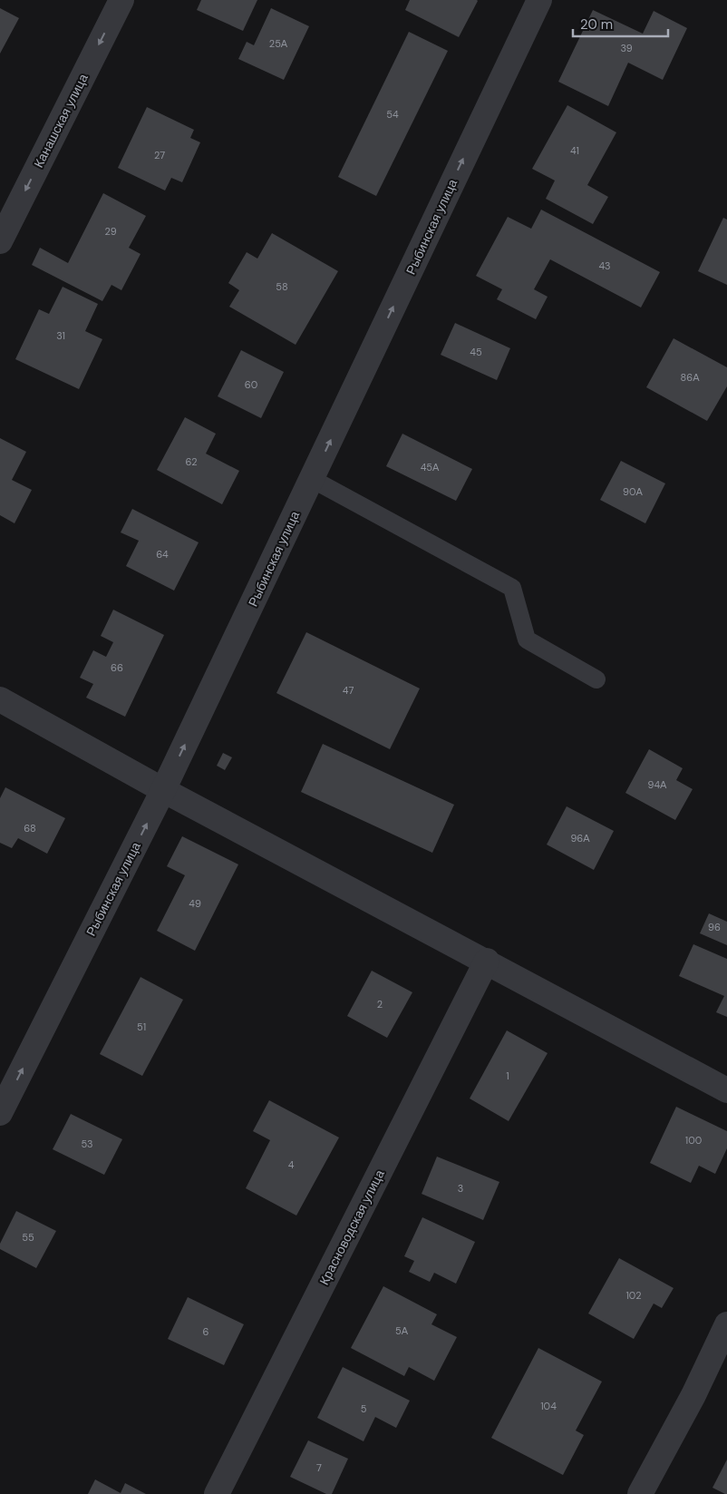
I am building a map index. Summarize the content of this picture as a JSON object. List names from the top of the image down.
{
  "streets": {
    "street": ["Канашская улица", "Рыбинская улица", "Красноводская улица"]
  },
  "one_way": ["Канашская улица", "Рыбинская улица"],
  "house_numbers": [
    "25А",
    "39",
    "54",
    "41",
    "27",
    "29",
    "43",
    "58",
    "31",
    "45",
    "86А",
    "60",
    "62",
    "45А",
    "90А",
    "64",
    "66",
    "47",
    "94А",
    "68",
    "96А",
    "49",
    "96",
    "2",
    "51",
    "1",
    "100",
    "53",
    "4",
    "3",
    "55",
    "102",
    "5А",
    "6",
    "104",
    "5",
    "7"
  ],
  "scale_bar": "20 m"
}
